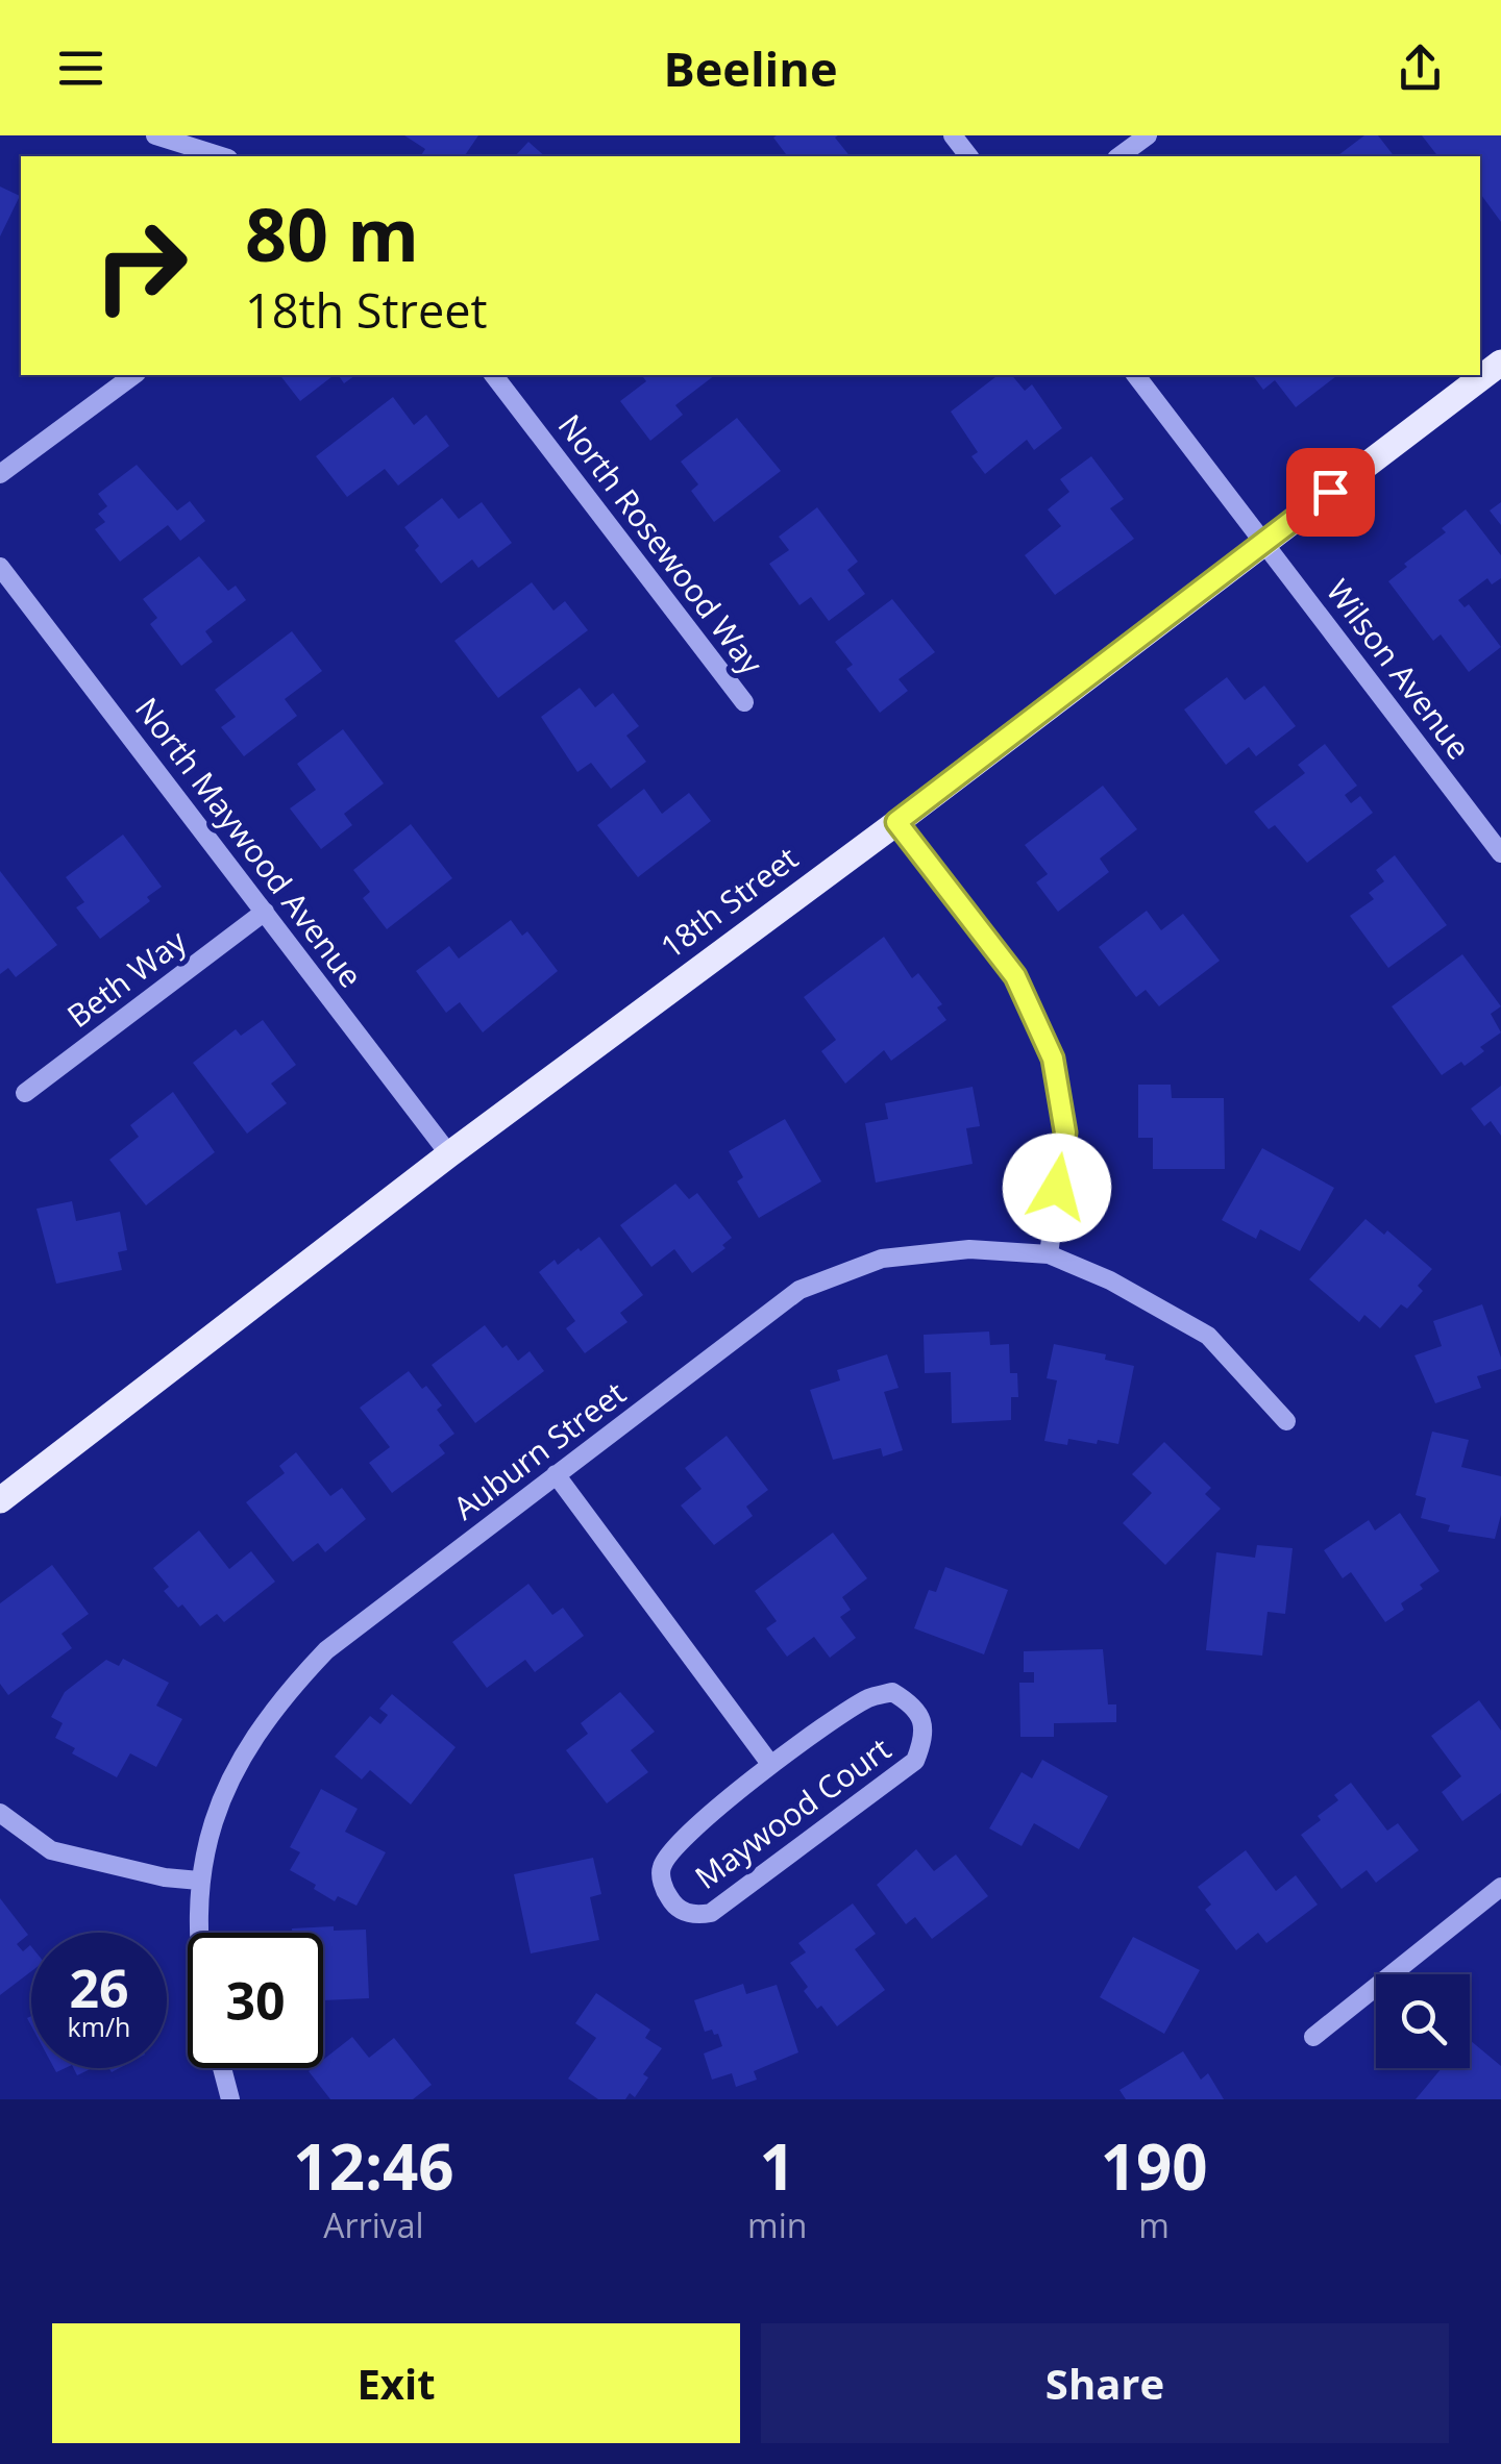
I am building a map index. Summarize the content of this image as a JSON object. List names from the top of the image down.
{
  "streets": {
    "main road": ["18th Street"],
    "street": [
      "North Rosewood Way",
      "Wilson Avenue",
      "North Maywood Avenue",
      "Beth Way",
      "Auburn Street",
      "Maywood Court"
    ]
  },
  "crossings": [
    ["Wilson Avenue", "18th Street"],
    ["North Maywood Avenue", "18th Street"],
    ["North Maywood Avenue", "Beth Way"],
    ["Auburn Street", "Maywood Court"]
  ],
  "page": {
    "header": "Beeline",
    "turn": ["80 m", "18th Street"],
    "speed": "26 km/h",
    "limit": "30",
    "eta": [
      "12:46",
      "Arrival",
      "1",
      "min",
      "190",
      "m"
    ],
    "buttons": ["Exit", "Share"]
  }
}
